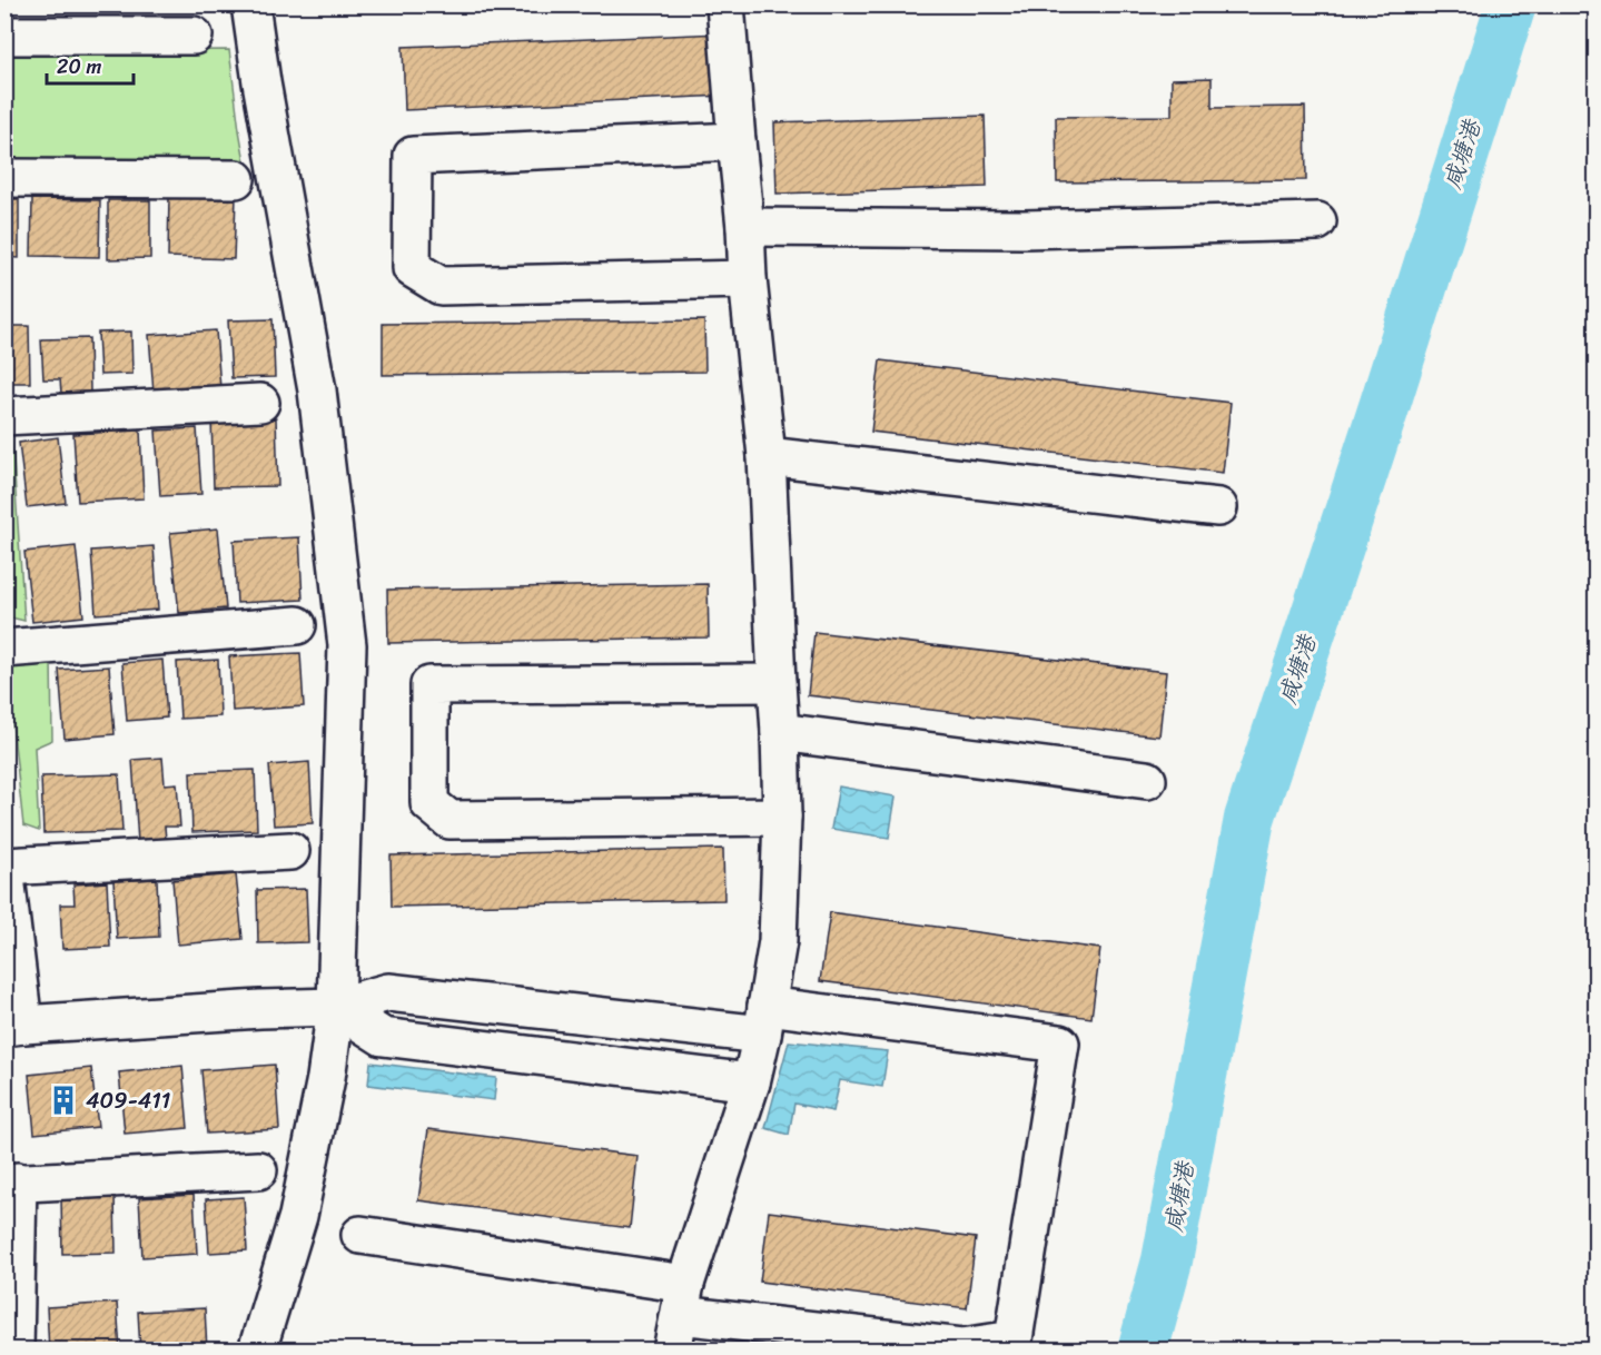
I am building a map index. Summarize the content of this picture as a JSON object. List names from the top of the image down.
{
  "water": ["咸塘港"],
  "places": {
    "building": ["409-411"]
  },
  "scale_bar": "20 m"
}
